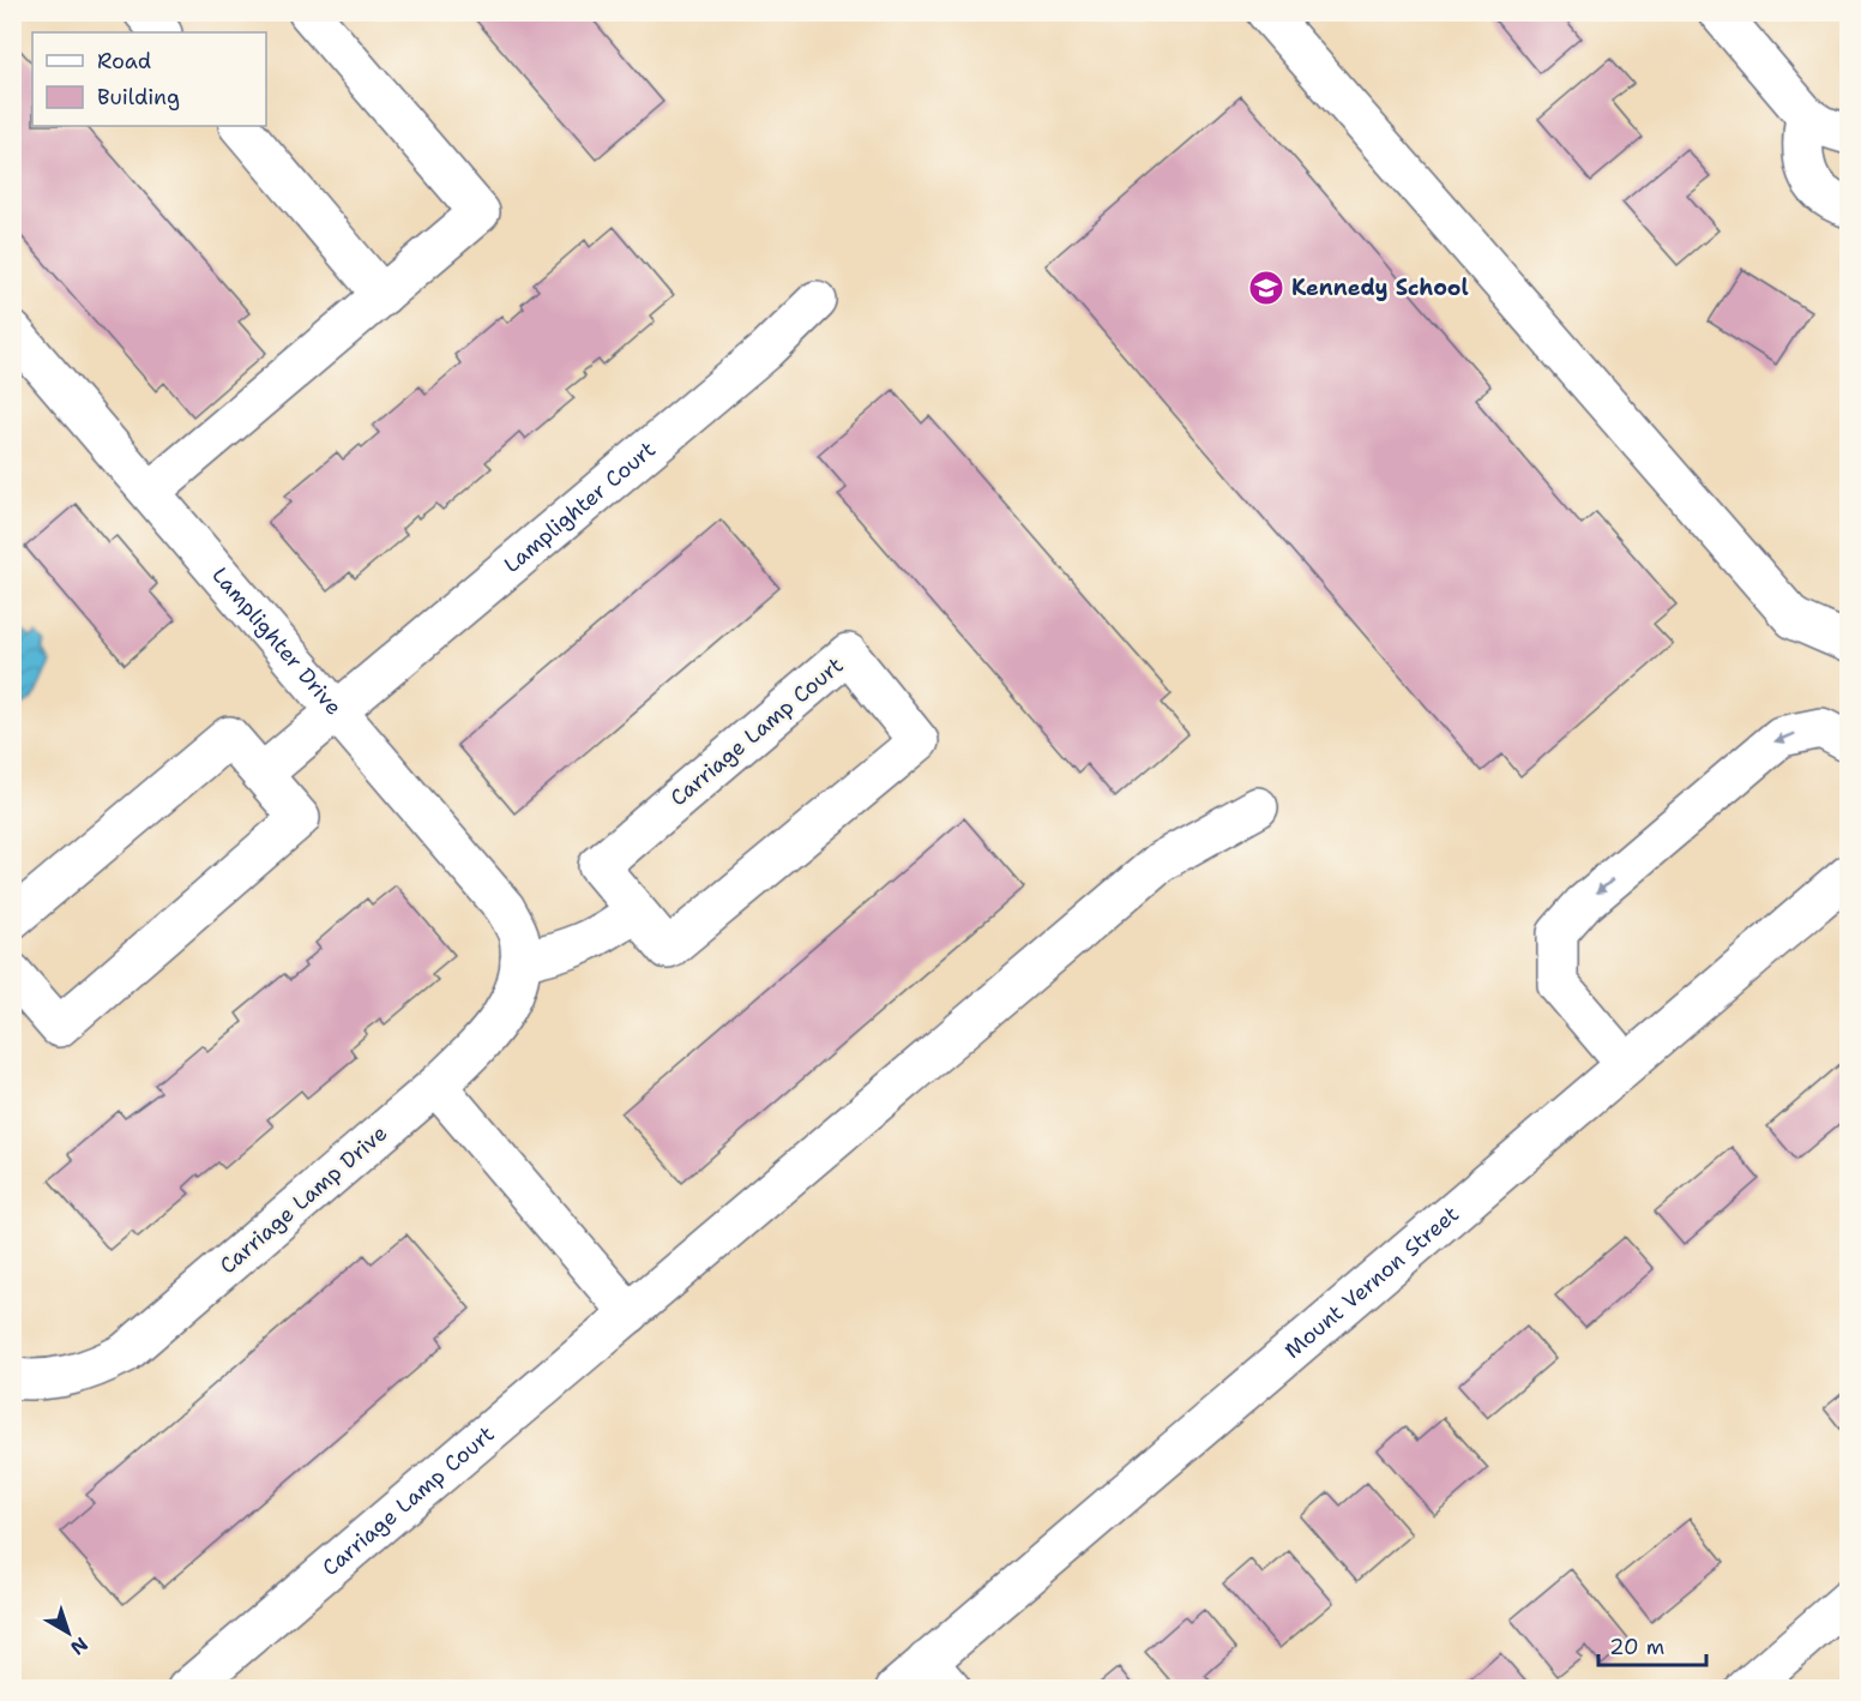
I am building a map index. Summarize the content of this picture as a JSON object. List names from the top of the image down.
{
  "streets": {
    "street": [
      "Lamplighter Court",
      "Lamplighter Drive",
      "Carriage Lamp Court",
      "Carriage Lamp Drive",
      "Mount Vernon Street"
    ]
  },
  "crossings": [
    ["Lamplighter Court", "Lamplighter Drive"],
    ["Lamplighter Drive", "Carriage Lamp Drive"]
  ],
  "places": {
    "school or university": ["Kennedy School"]
  },
  "legend": ["Road", "Building"],
  "scale_bar": "20 m",
  "north": "bottom right"
}
